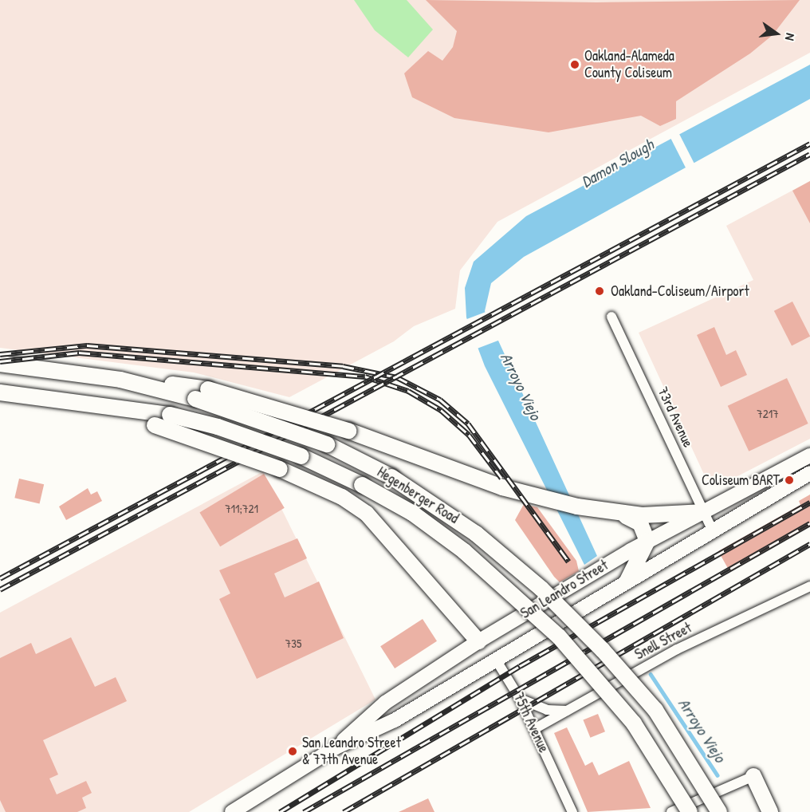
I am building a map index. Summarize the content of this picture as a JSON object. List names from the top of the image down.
{
  "streets": {
    "main road": ["Hegenberger Road", "San Leandro Street", "75th Avenue"],
    "street": ["73rd Avenue", "Snell Street"]
  },
  "crossings": [
    ["73rd Avenue", "San Leandro Street"],
    ["San Leandro Street", "75th Avenue"],
    ["Snell Street", "75th Avenue"]
  ],
  "water": ["Damon Slough", "Arroyo Viejo"],
  "places": [
    "Oakland-Alameda County Coliseum",
    "Oakland-Coliseum/Airport",
    "Coliseum BART",
    "San Leandro Street & 77th Avenue"
  ],
  "house_numbers": ["7217", "711;721", "735"],
  "north": "right"
}
